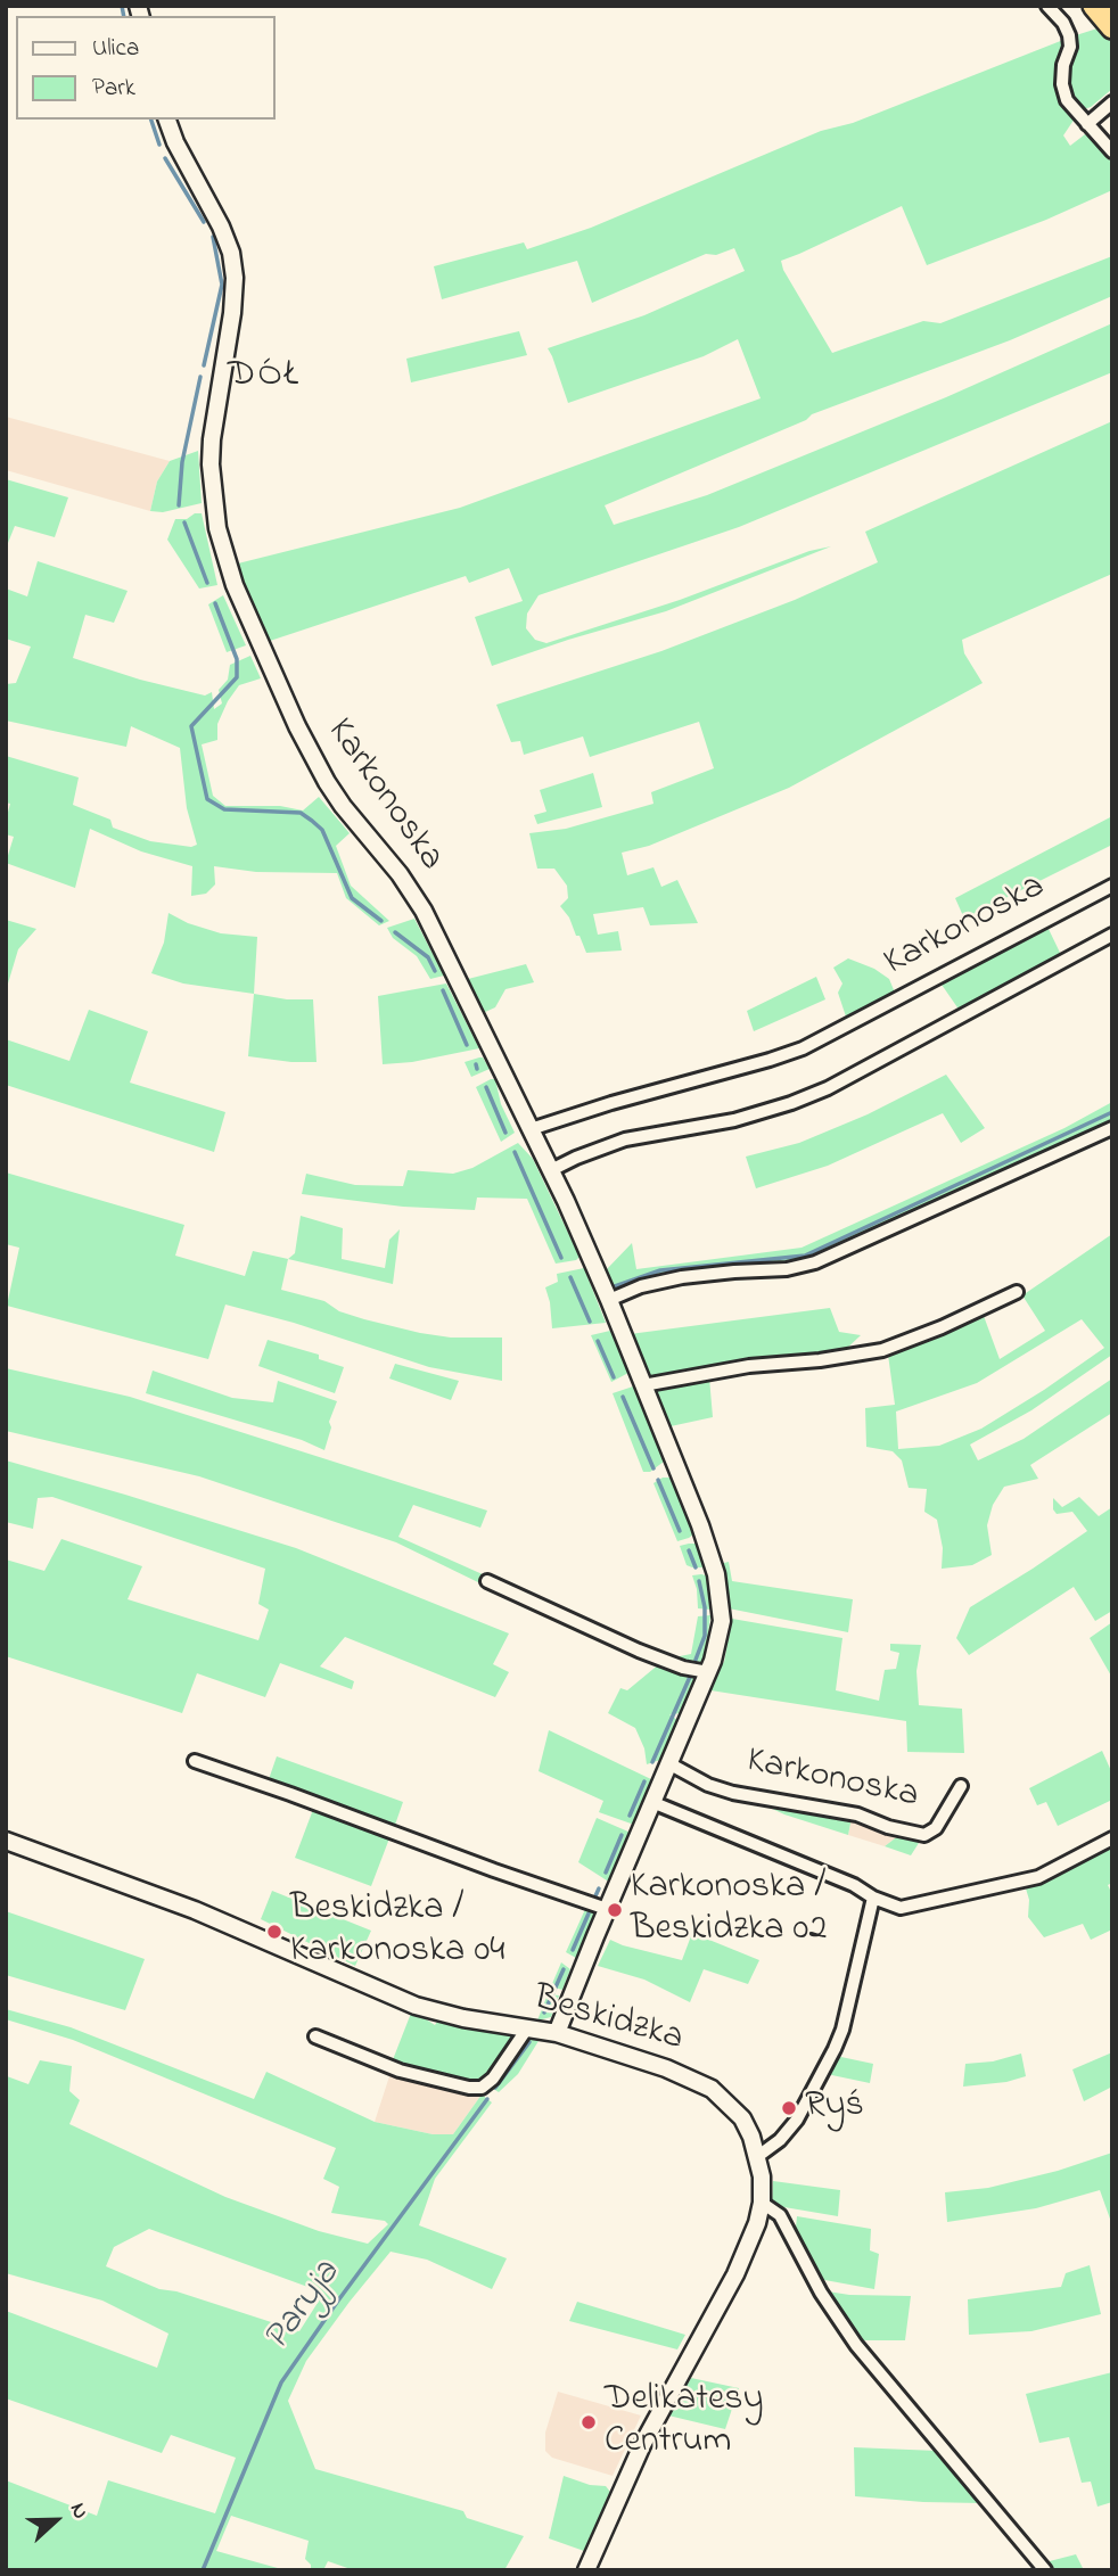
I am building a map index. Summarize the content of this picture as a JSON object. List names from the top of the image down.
{
  "streets": {
    "street": ["Karkonoska", "Beskidzka"]
  },
  "crossings": [
    ["Karkonoska", "Beskidzka"]
  ],
  "districts": ["DÓŁ"],
  "water": ["Paryja"],
  "places": [
    "Karkonoska / Beskidzka 02",
    "Beskidzka / Karkonoska 04",
    "Ryś",
    "Delikatesy Centrum"
  ],
  "legend": ["Ulica", "Park"],
  "north": "right"
}
